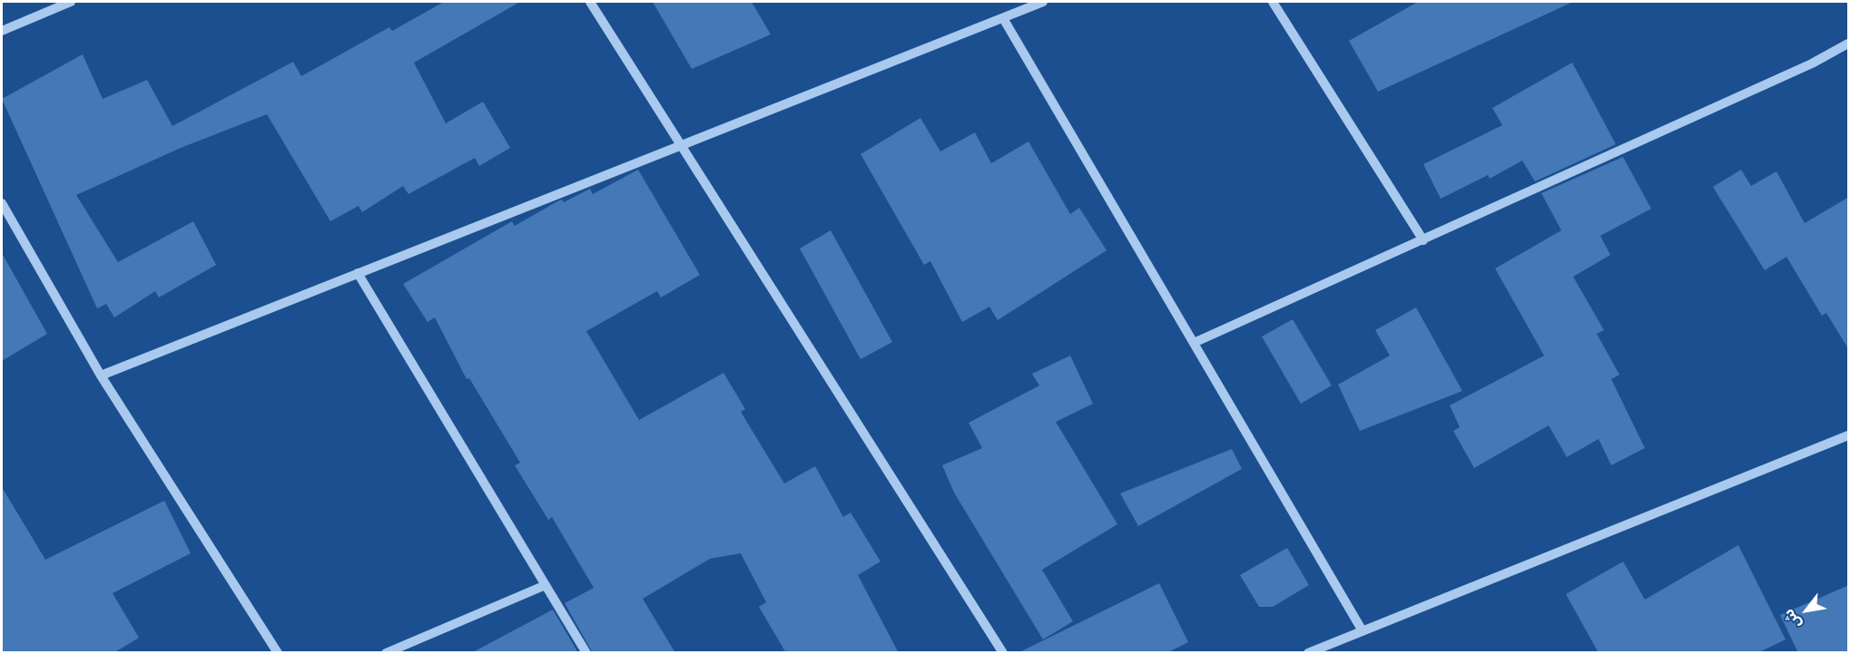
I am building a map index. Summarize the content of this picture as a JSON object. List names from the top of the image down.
{
  "north": "bottom left"
}
